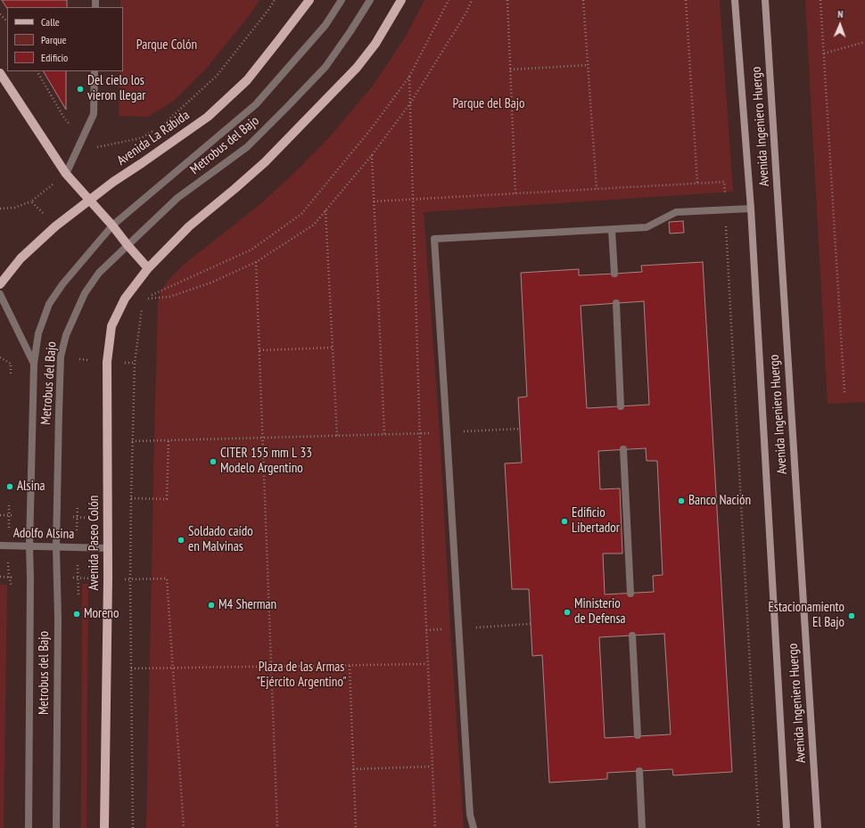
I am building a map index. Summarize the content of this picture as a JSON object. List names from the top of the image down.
{
  "streets": {
    "main road": ["Avenida Ingeniero Huergo", "Avenida La Rábida", "Avenida Paseo Colón"],
    "street": ["Metrobus del Bajo", "Adolfo Alsina"]
  },
  "crossings": [
    ["Metrobus del Bajo", "Adolfo Alsina"],
    ["Adolfo Alsina", "Avenida Paseo Colón"]
  ],
  "parks": ["Parque Colón", "Parque del Bajo", "Plaza de las Armas \"Ejército Argentino\""],
  "places": [
    "Del cielo los vieron llegar",
    "CITER 155 mm L 33 Modelo Argentino",
    "Alsina",
    "Banco Nación",
    "Edificio Libertador",
    "Soldado caído en Malvinas",
    "M4 Sherman",
    "Ministerio de Defensa",
    "Moreno",
    "Estacionamiento El Bajo"
  ],
  "legend": ["Calle", "Parque", "Edificio"],
  "north": "top"
}
